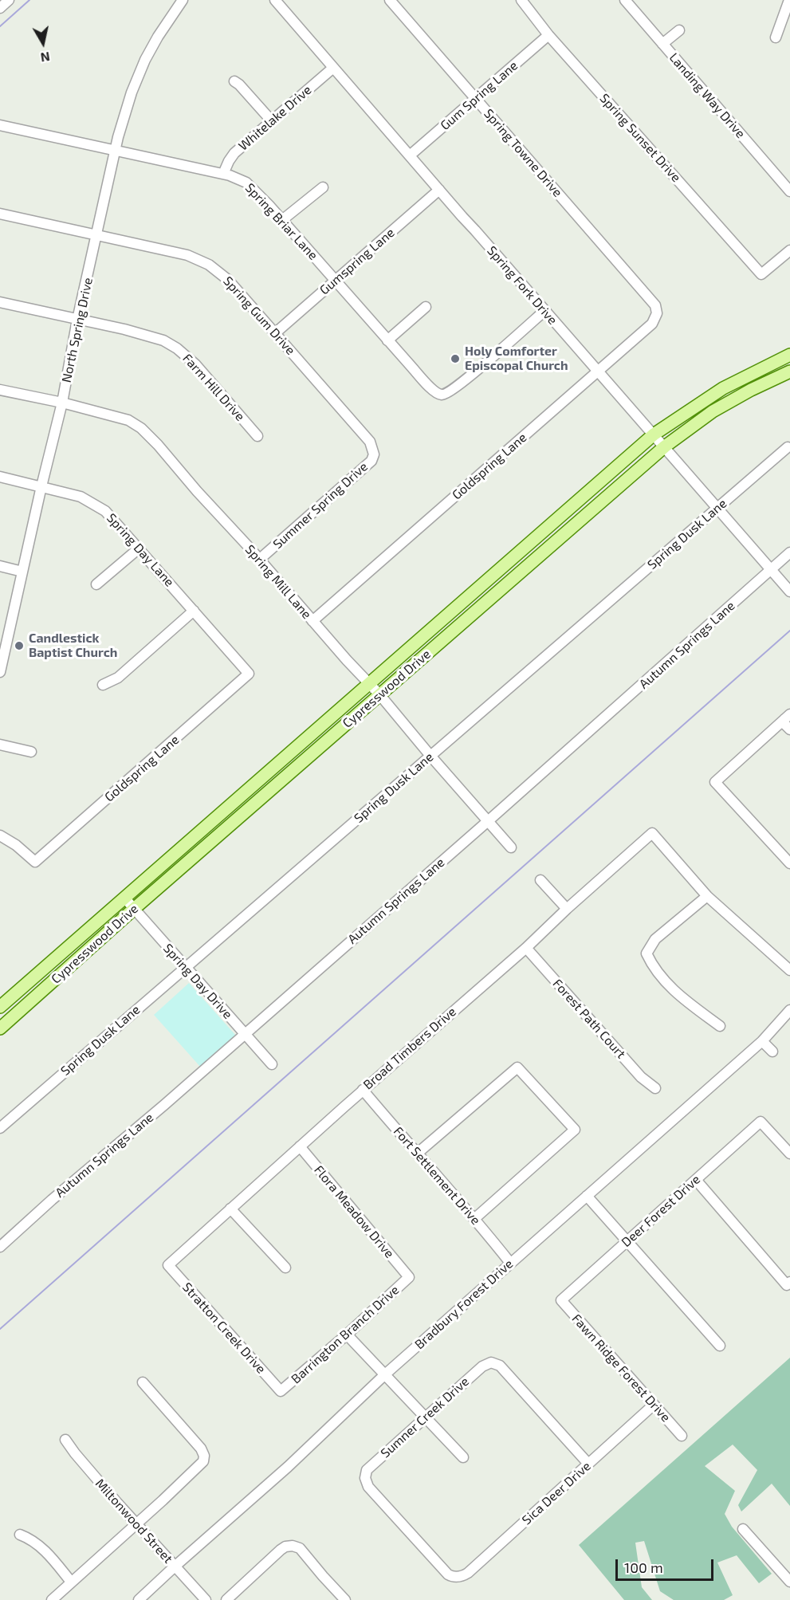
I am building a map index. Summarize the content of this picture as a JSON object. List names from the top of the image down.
{
  "streets": {
    "main road": ["Cypresswood Drive"],
    "street": [
      "Gum Spring Lane",
      "Landing Way Drive",
      "Whitelake Drive",
      "Spring Sunset Drive",
      "Spring Towne Drive",
      "Spring Briar Lane",
      "Gumspring Lane",
      "Spring Fork Drive",
      "Spring Gum Drive",
      "North Spring Drive",
      "Farm Hill Drive",
      "Goldspring Lane",
      "Summer Spring Drive",
      "Spring Dusk Lane",
      "Spring Day Lane",
      "Spring Mill Lane",
      "Autumn Springs Lane",
      "Spring Day Drive",
      "Forest Path Court",
      "Broad Timbers Drive",
      "Fort Settlement Drive",
      "Deer Forest Drive",
      "Flora Meadow Drive",
      "Bradbury Forest Drive",
      "Stratton Creek Drive",
      "Barrington Branch Drive",
      "Fawn Ridge Forest Drive",
      "Sumner Creek Drive",
      "Sica Deer Drive",
      "Miltonwood Street"
    ]
  },
  "crossings": [
    ["Gum Spring Lane", "Spring Sunset Drive"],
    ["Gum Spring Lane", "Spring Towne Drive"],
    ["Gum Spring Lane", "Spring Fork Drive"],
    ["Whitelake Drive", "Spring Briar Lane"],
    ["Whitelake Drive", "Spring Fork Drive"],
    ["Spring Towne Drive", "Goldspring Lane"],
    ["Spring Briar Lane", "Gumspring Lane"],
    ["Spring Briar Lane", "Spring Fork Drive"],
    ["Spring Briar Lane", "North Spring Drive"],
    ["Gumspring Lane", "Spring Fork Drive"],
    ["Gumspring Lane", "Spring Gum Drive"],
    ["Spring Fork Drive", "Goldspring Lane"],
    ["Spring Fork Drive", "Spring Dusk Lane"],
    ["Spring Fork Drive", "Autumn Springs Lane"],
    ["Spring Fork Drive", "Cypresswood Drive"],
    ["Spring Gum Drive", "North Spring Drive"],
    ["Spring Gum Drive", "Summer Spring Drive"],
    ["North Spring Drive", "Farm Hill Drive"],
    ["North Spring Drive", "Spring Day Lane"],
    ["North Spring Drive", "Spring Mill Lane"],
    ["Goldspring Lane", "Spring Day Lane"],
    ["Goldspring Lane", "Spring Mill Lane"],
    ["Summer Spring Drive", "Spring Mill Lane"],
    ["Spring Dusk Lane", "Spring Mill Lane"],
    ["Spring Dusk Lane", "Spring Day Drive"],
    ["Spring Mill Lane", "Autumn Springs Lane"],
    ["Spring Mill Lane", "Cypresswood Drive"],
    ["Autumn Springs Lane", "Spring Day Drive"],
    ["Cypresswood Drive", "Spring Day Drive"],
    ["Forest Path Court", "Broad Timbers Drive"],
    ["Broad Timbers Drive", "Fort Settlement Drive"],
    ["Broad Timbers Drive", "Flora Meadow Drive"],
    ["Broad Timbers Drive", "Stratton Creek Drive"],
    ["Fort Settlement Drive", "Bradbury Forest Drive"],
    ["Deer Forest Drive", "Fawn Ridge Forest Drive"],
    ["Flora Meadow Drive", "Barrington Branch Drive"],
    ["Bradbury Forest Drive", "Miltonwood Street"],
    ["Stratton Creek Drive", "Barrington Branch Drive"],
    ["Fawn Ridge Forest Drive", "Sica Deer Drive"],
    ["Sumner Creek Drive", "Sica Deer Drive"]
  ],
  "places": ["Holy Comforter Episcopal Church", "Candlestick Baptist Church"],
  "scale_bar": "100 m",
  "north": "bottom"
}
